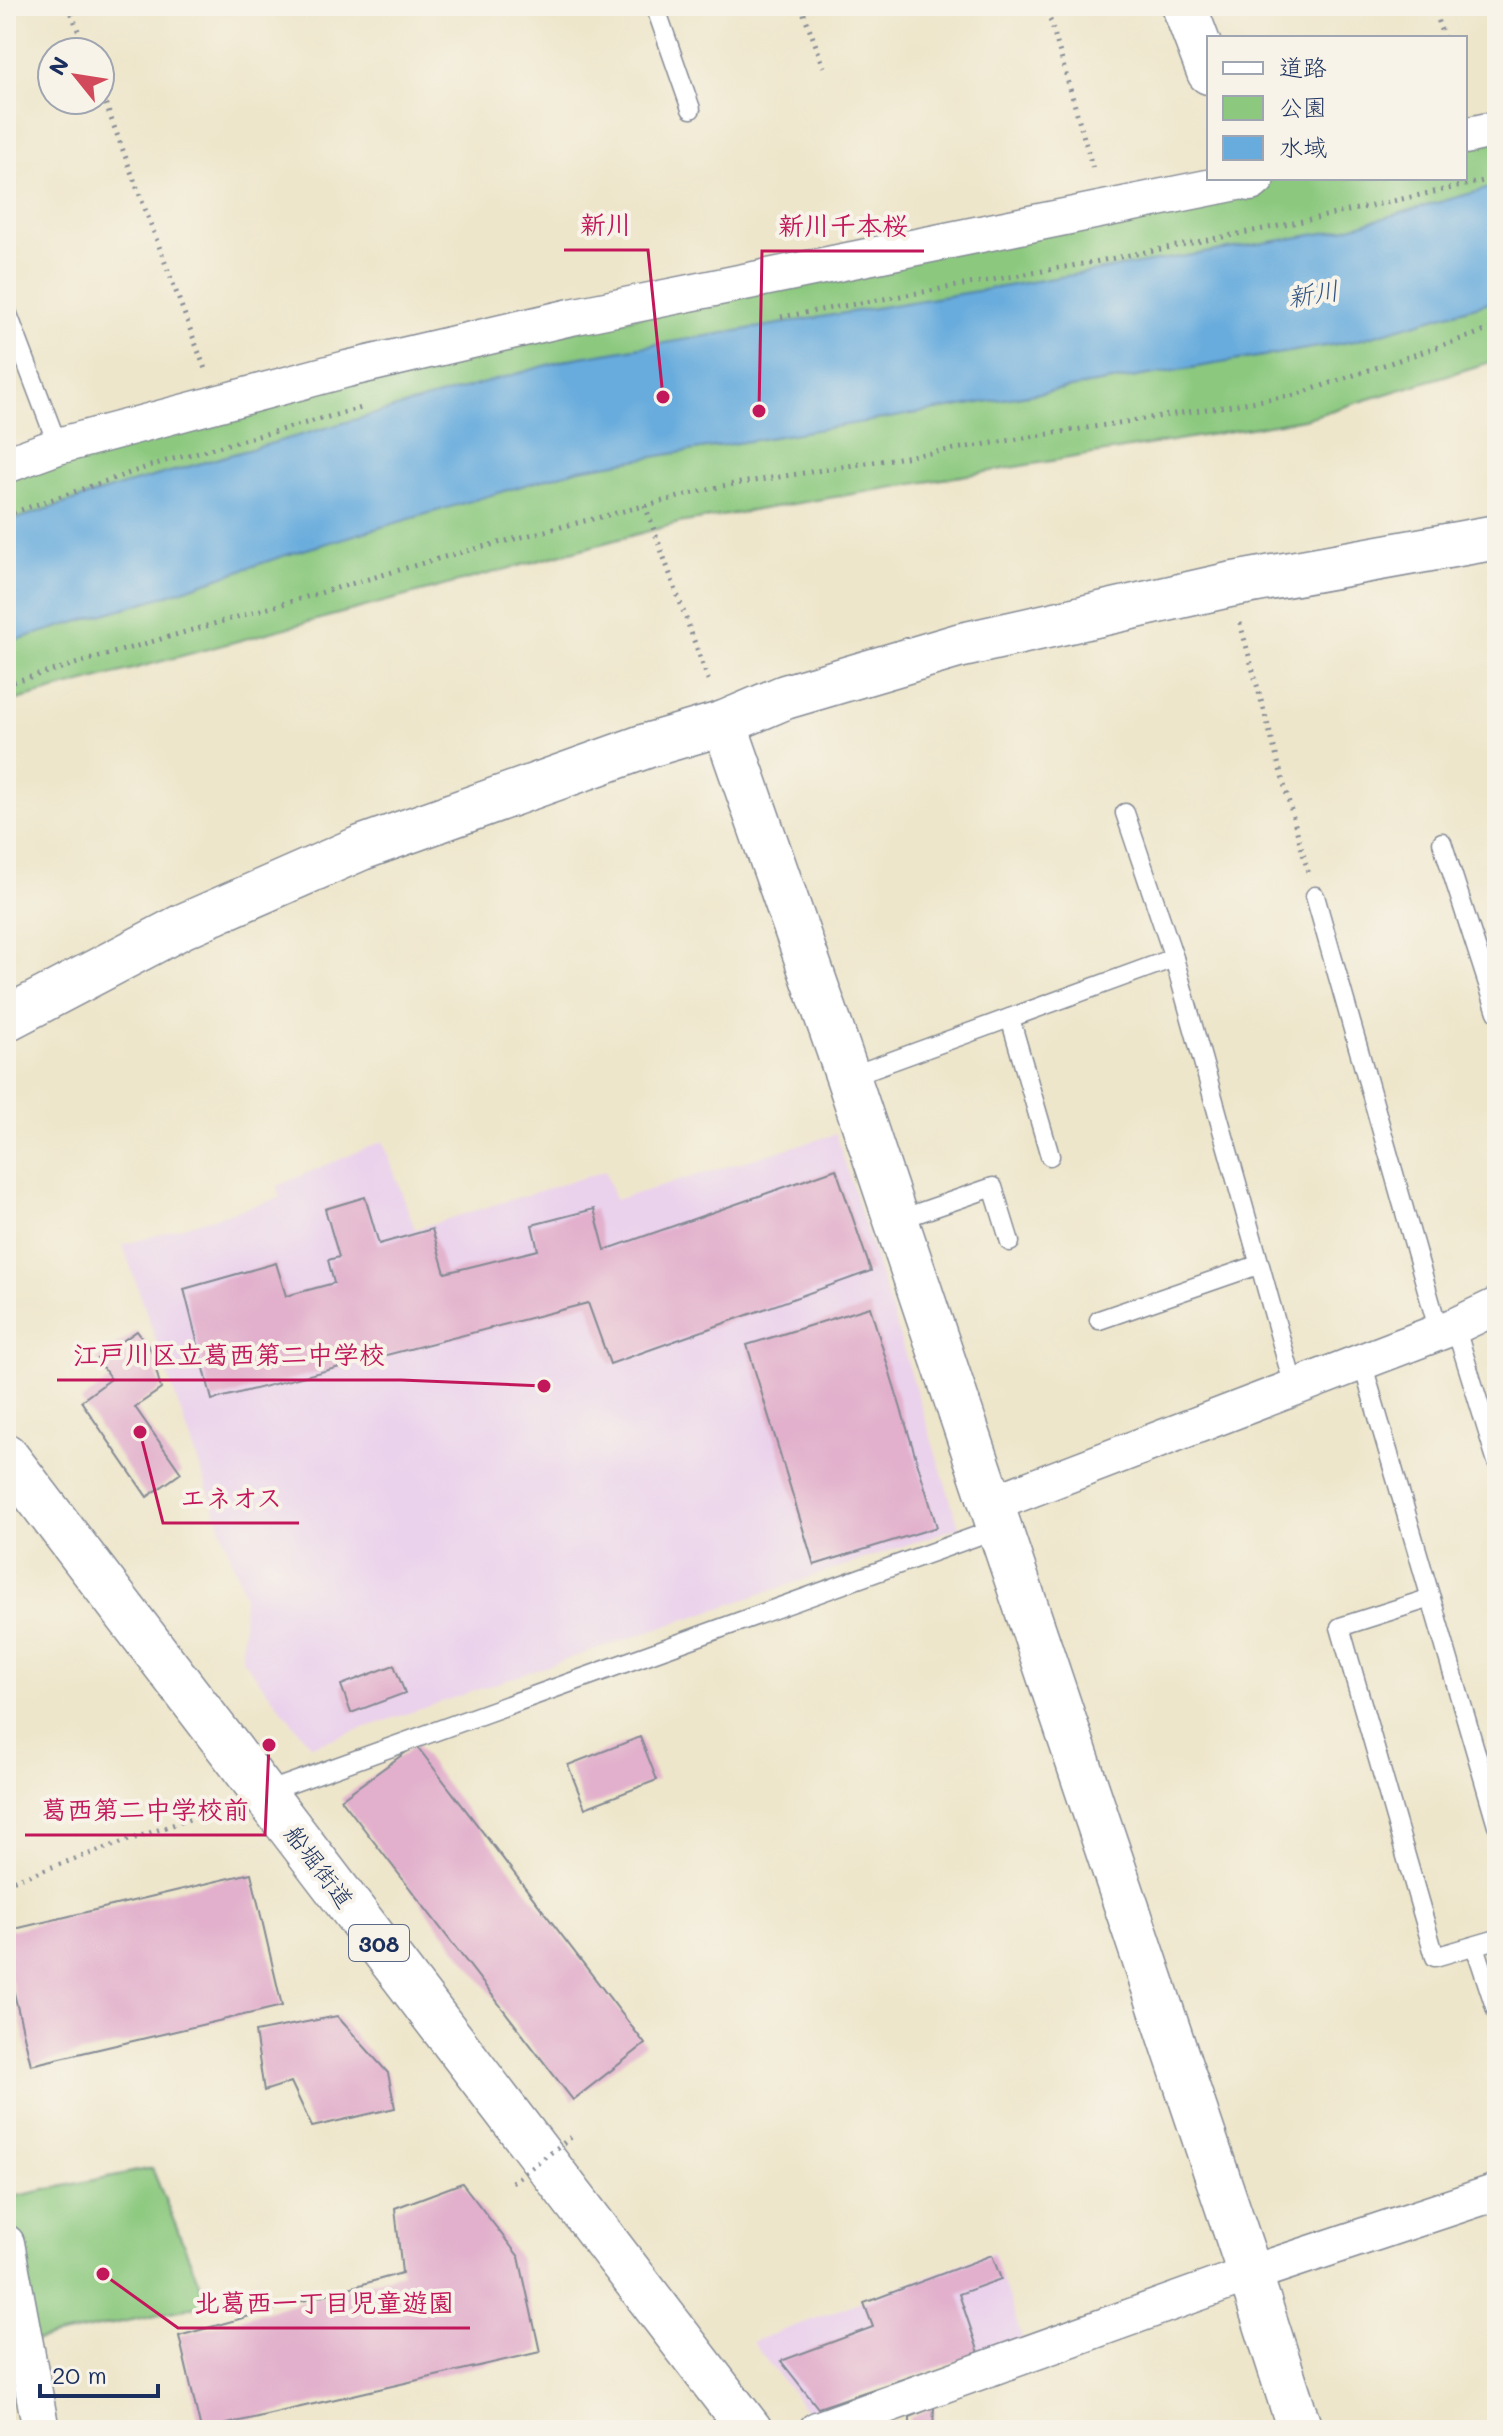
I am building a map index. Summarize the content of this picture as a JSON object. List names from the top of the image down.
{
  "streets": {
    "street": ["船堀街道", "308"]
  },
  "water": ["新川"],
  "places": [
    "新川",
    "新川千本桜",
    "江戸川区立葛西第二中学校",
    "エネオス",
    "葛西第二中学校前",
    "北葛西一丁目児童遊園"
  ],
  "legend": ["道路", "公園", "水域"],
  "scale_bar": "20 m",
  "north": "top left"
}
